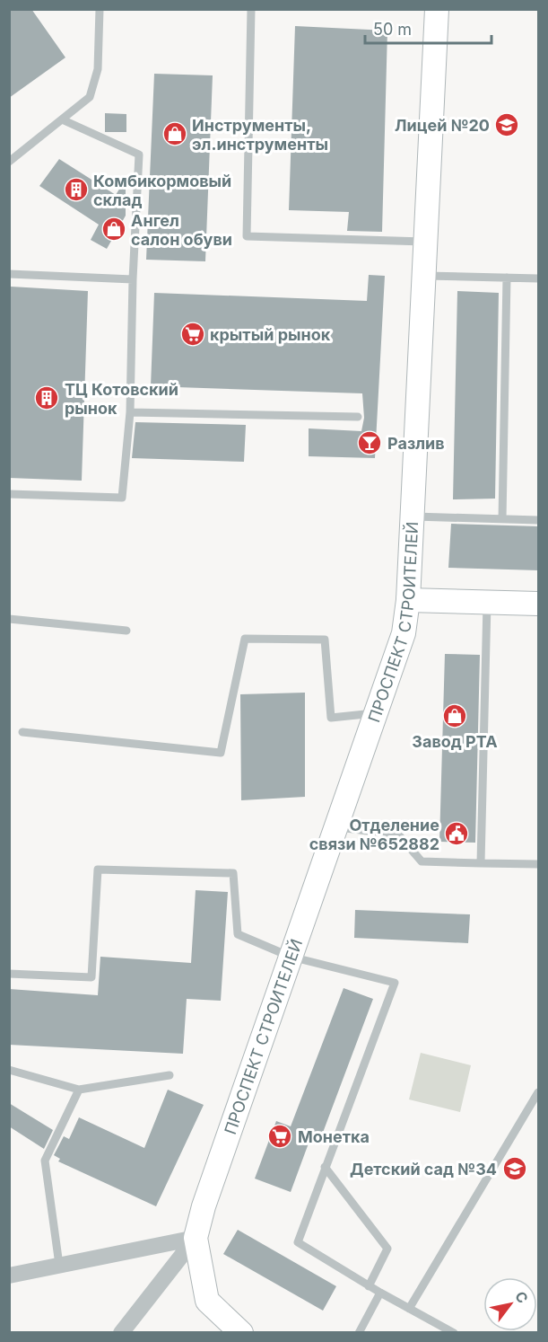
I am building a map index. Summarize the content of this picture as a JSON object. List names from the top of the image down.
{
  "streets": {
    "main road": ["ПРОСПЕКТ СТРОИТЕЛЕЙ"]
  },
  "places": {
    "school or university": ["Лицей №20", "Детский сад №34"],
    "shop": ["Инструменты, эл.инструменты", "Ангел салон обуви", "Завод РТА"],
    "building": ["Комбикормовый склад", "ТЦ Котовский рынок"],
    "supermarket": ["крытый рынок", "Монетка"],
    "bar": ["Разлив"],
    "public building": ["Отделение связи №652882"]
  },
  "scale_bar": "50 m",
  "north": "top right"
}
